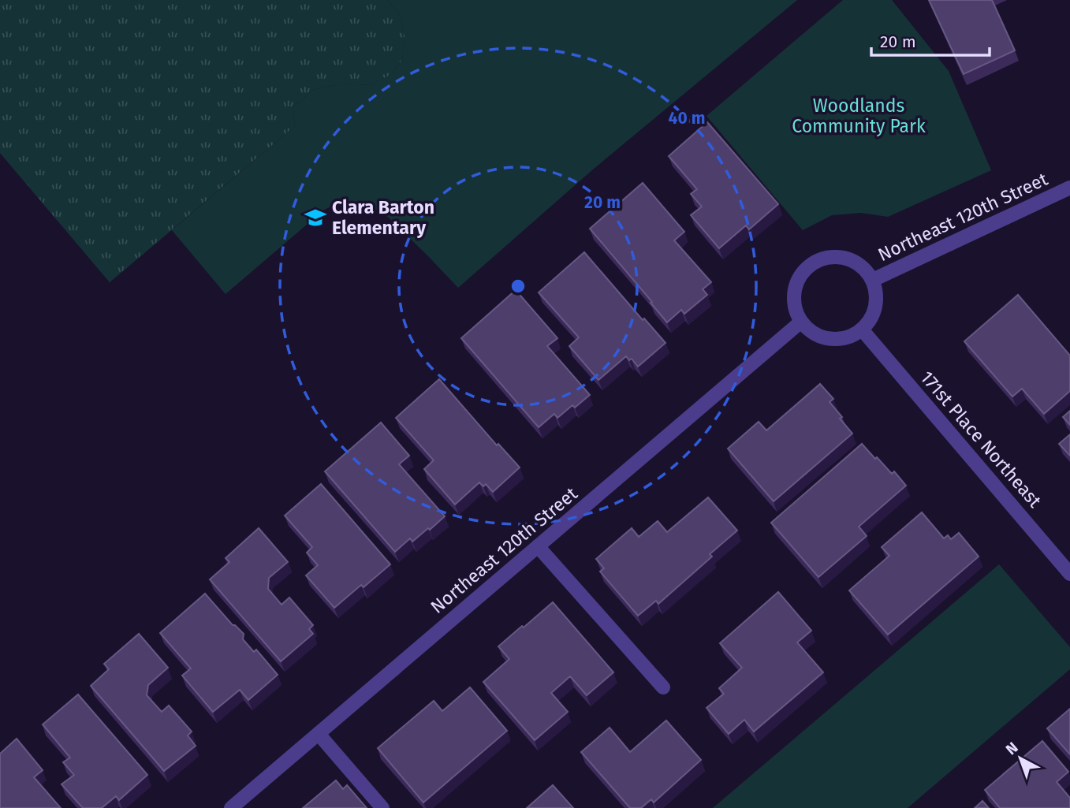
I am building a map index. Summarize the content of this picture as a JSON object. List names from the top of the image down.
{
  "streets": {
    "street": ["Northeast 120th Street", "171st Place Northeast"]
  },
  "crossings": [
    ["Northeast 120th Street", "171st Place Northeast"]
  ],
  "parks": ["Woodlands Community Park"],
  "places": {
    "school or university": ["Clara Barton Elementary"]
  },
  "scale_bar": "20 m",
  "north": "top left",
  "rings": ["40 m", "20 m"]
}
